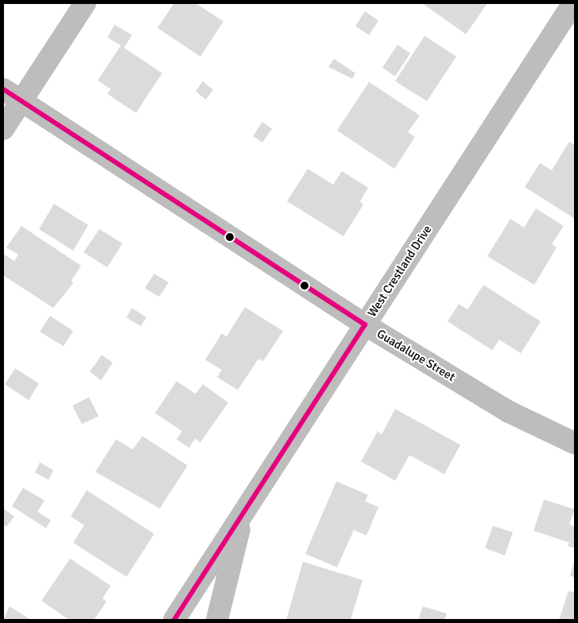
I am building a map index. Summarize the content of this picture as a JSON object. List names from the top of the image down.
{
  "streets": {
    "street": ["West Crestland Drive", "Guadalupe Street"]
  },
  "crossings": [
    ["West Crestland Drive", "Guadalupe Street"]
  ]
}
